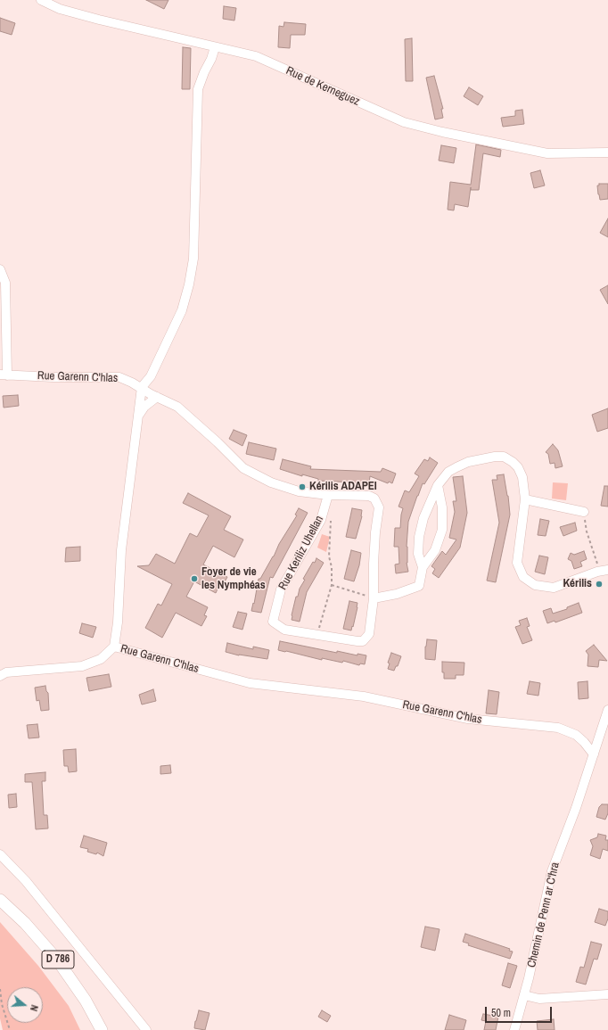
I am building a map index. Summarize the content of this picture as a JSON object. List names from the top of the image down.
{
  "streets": {
    "main road": ["D 786"],
    "street": [
      "Rue de Kerneguez",
      "Rue Garenn C'hlas",
      "Rue Keriliz Uhellan",
      "Chemin de Penn ar C'hra"
    ]
  },
  "crossings": [
    ["Rue Garenn C'hlas", "Rue Keriliz Uhellan"],
    ["Rue Garenn C'hlas", "Chemin de Penn ar C'hra"]
  ],
  "places": ["Kérilis ADAPEI", "Foyer de vie les Nymphéas", "Kérilis"],
  "scale_bar": "50 m",
  "north": "right"
}
